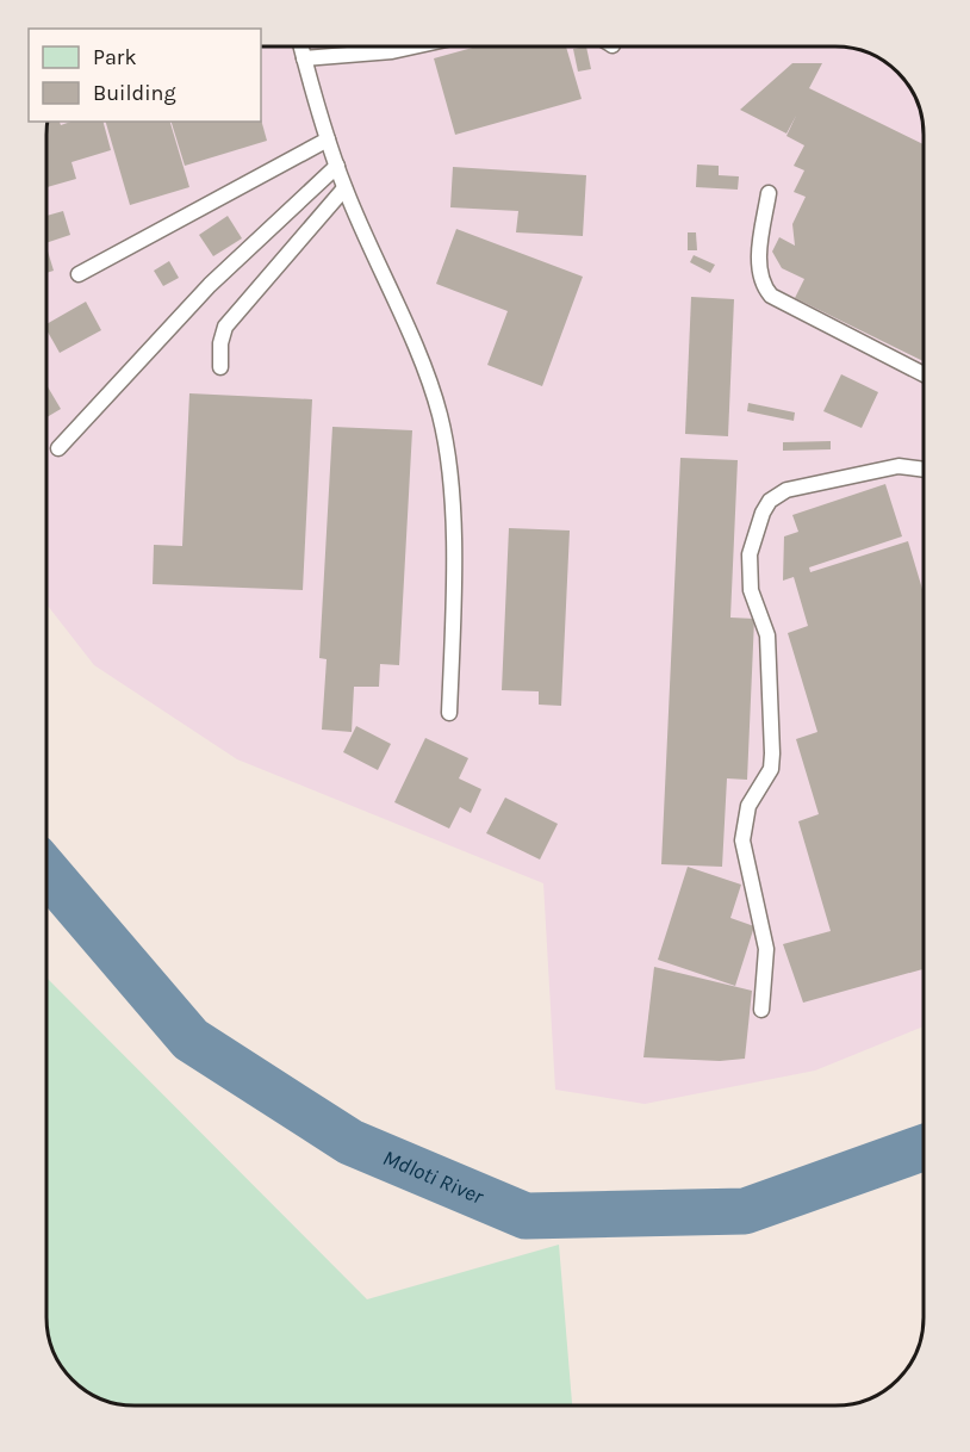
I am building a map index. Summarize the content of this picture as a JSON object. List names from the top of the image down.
{
  "water": ["Mdloti River"],
  "legend": ["Park", "Building"]
}
